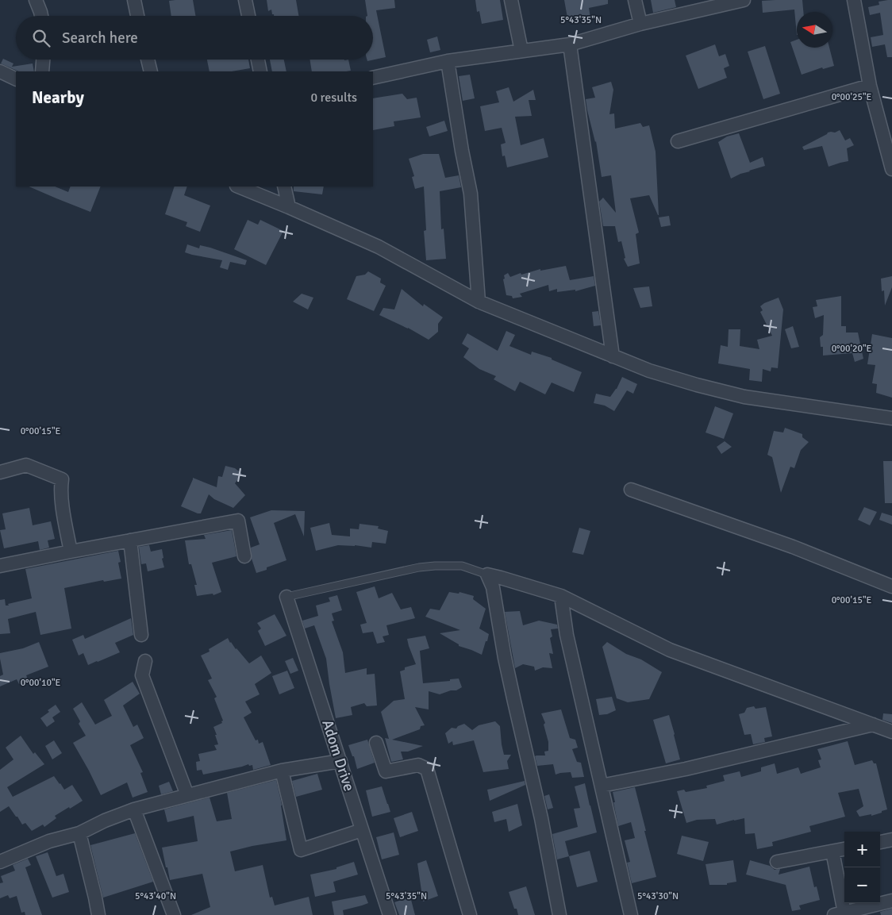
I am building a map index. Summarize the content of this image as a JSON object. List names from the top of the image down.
{
  "streets": {
    "street": ["Adom Drive"]
  },
  "north": "left",
  "page": {
    "search": "Search here",
    "heading": ["Nearby", "0 results"],
    "map_buttons": ["+", "−"]
  },
  "coordinates": [
    "5°43'35\"N",
    "0°00'25\"E",
    "0°00'20\"E",
    "0°00'15\"E",
    "0°00'10\"E",
    "5°43'40\"N",
    "5°43'30\"N"
  ]
}
